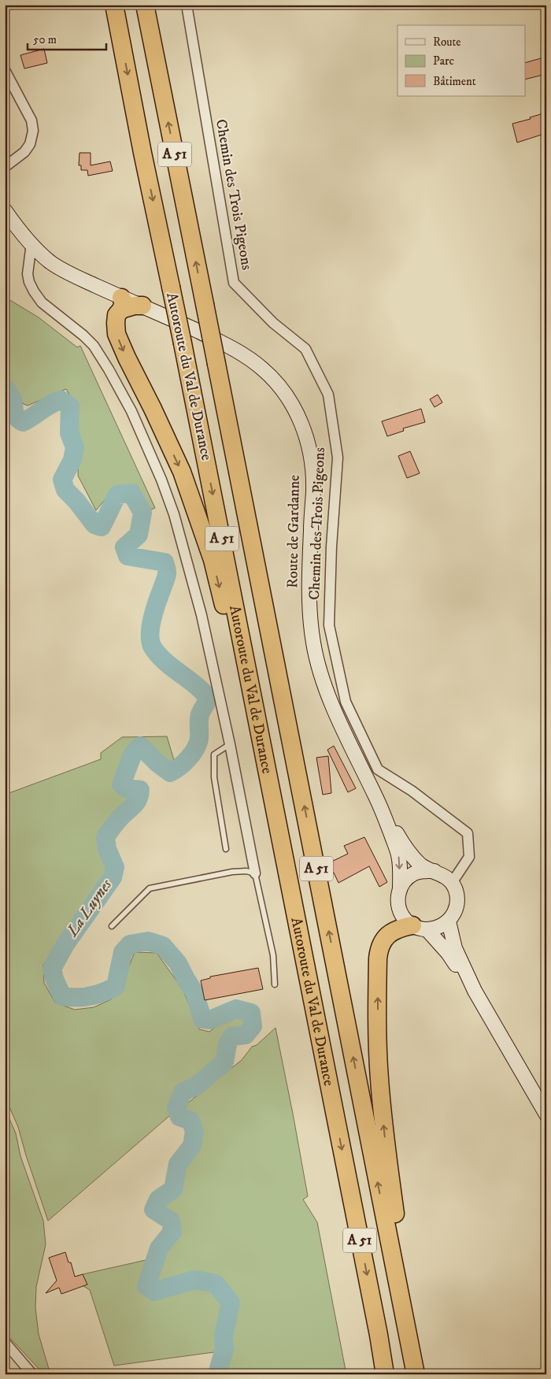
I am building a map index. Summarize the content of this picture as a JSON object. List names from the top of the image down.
{
  "streets": {
    "highway": ["A 51", "Autoroute du Val de Durance"],
    "main road": ["Route de Gardanne"],
    "street": ["Chemin des Trois Pigeons"]
  },
  "water": ["La Luynes"],
  "legend": ["Route", "Parc", "Bâtiment"],
  "scale_bar": "50 m"
}
